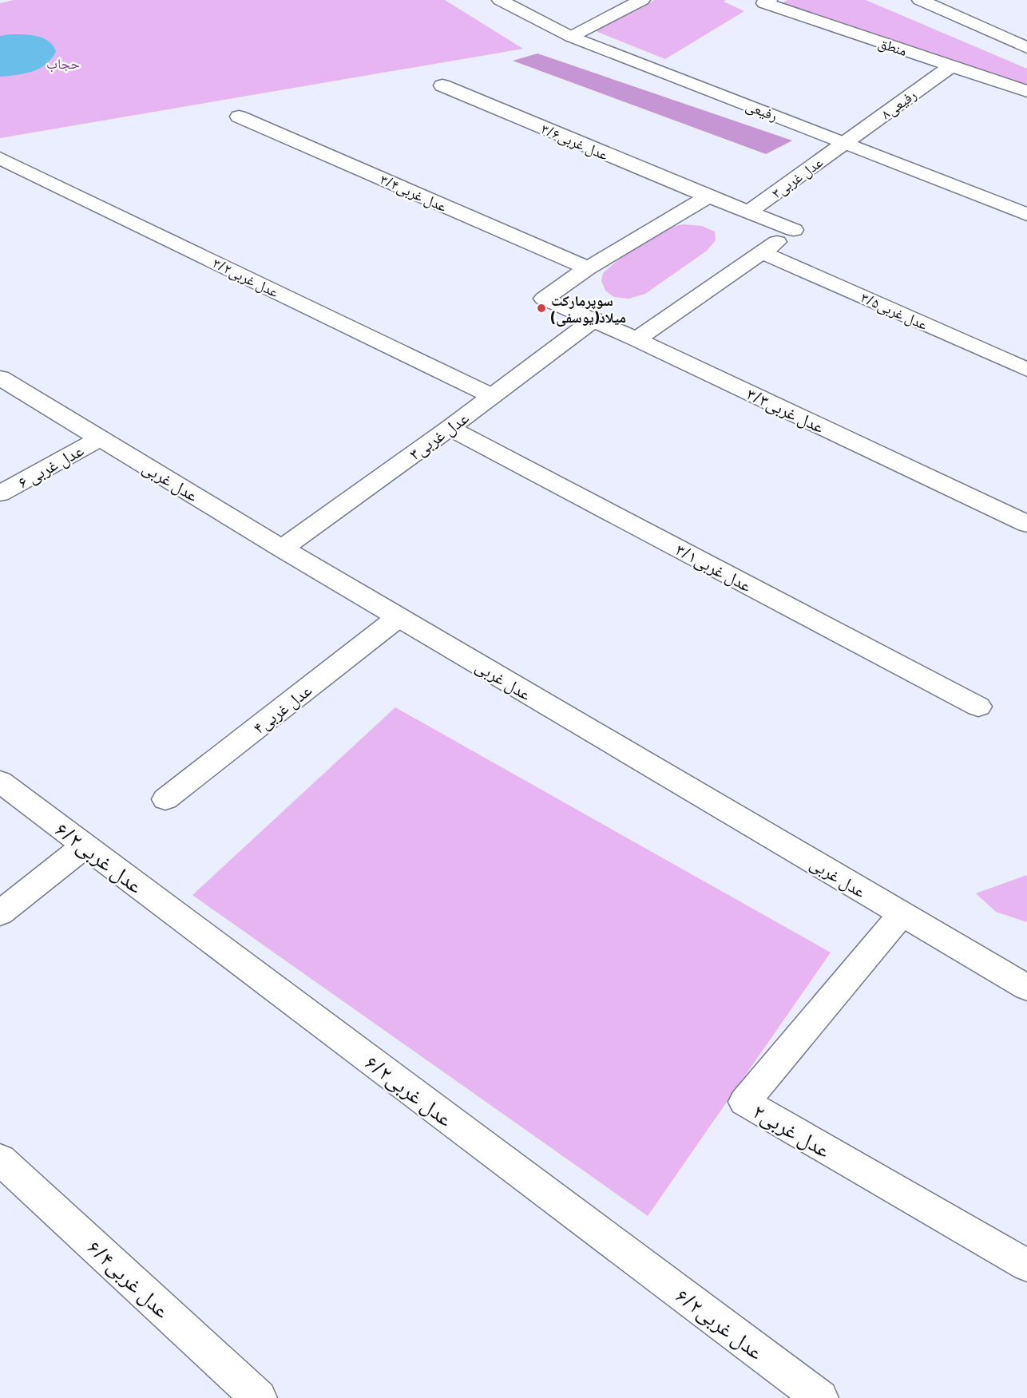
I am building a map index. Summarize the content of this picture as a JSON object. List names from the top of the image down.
{
  "streets": {
    "street": [
      "منطق",
      "۸رفیعی",
      "رفیعی",
      "عدل غربی۳/۶",
      "عدل غربی۳",
      "عدل غربی۳/۴",
      "عدل غربی۳/۲",
      "عدل غربی۳/۵",
      "عدل غربی۳/۳",
      "عدل غربی ۶",
      "عدل غربی",
      "عدل غربی۳/۱",
      "عدل غربی۴",
      "۶/۲عدل غربی",
      "عدل غربی۲",
      "۶/۴عدل غربی"
    ]
  },
  "crossings": [
    ["منطق", "۸رفیعی"],
    ["۸رفیعی", "رفیعی"],
    ["۸رفیعی", "عدل غربی۳"],
    ["رفیعی", "عدل غربی۳"],
    ["عدل غربی۳/۶", "عدل غربی۳"],
    ["عدل غربی۳/۶", "عدل غربی۳/۵"],
    ["عدل غربی۳", "عدل غربی۳/۲"],
    ["عدل غربی۳", "عدل غربی۳/۳"],
    ["عدل غربی۳", "عدل غربی"],
    ["عدل غربی۳", "عدل غربی۳/۱"],
    ["عدل غربی۳/۴", "عدل غربی۳/۳"],
    ["عدل غربی ۶", "عدل غربی"],
    ["عدل غربی", "عدل غربی۴"],
    ["عدل غربی", "عدل غربی۲"]
  ],
  "parks": ["حجاب"],
  "places": ["سوپرمارکت میلاد(یوسفی)"]
}
